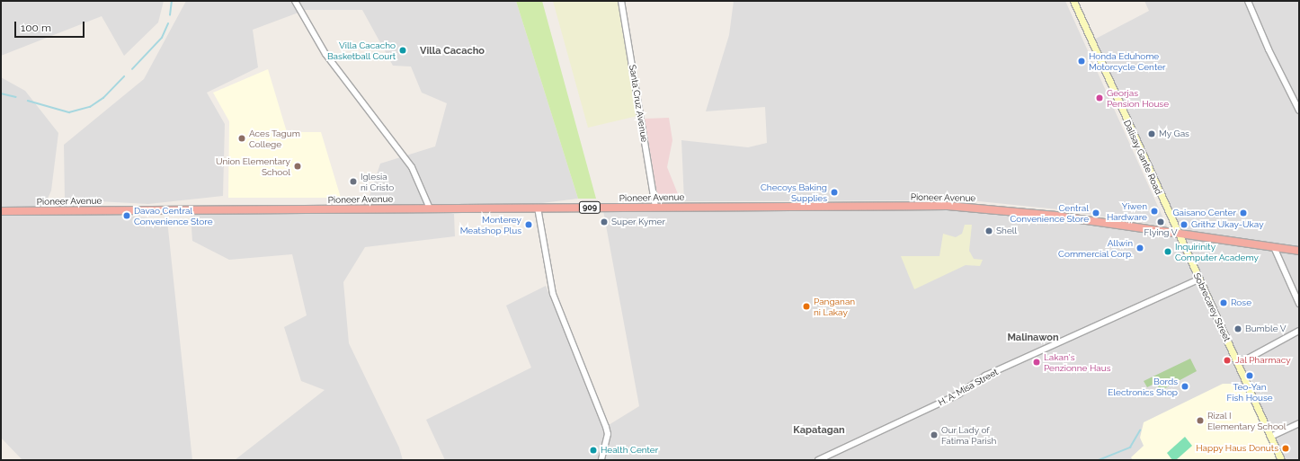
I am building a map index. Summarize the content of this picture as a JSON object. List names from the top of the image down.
{
  "streets": {
    "highway": ["Pioneer Avenue", "909"],
    "main road": ["Dalisay Gante Road", "Sobrecarey Street"],
    "street": ["Santa Cruz Avenue", "H. A. Misa Street"]
  },
  "crossings": [
    ["Santa Cruz Avenue", "Pioneer Avenue"],
    ["Dalisay Gante Road", "Pioneer Avenue"],
    ["Dalisay Gante Road", "Sobrecarey Street"],
    ["Pioneer Avenue", "Sobrecarey Street"],
    ["Sobrecarey Street", "H. A. Misa Street"]
  ],
  "districts": ["Villa Cacacho", "Malinawon", "Kapatagan"],
  "places": [
    "Villa Cacacho Basketball Court",
    "Honda Eduhome Motorcycle Center",
    "Georjas Pension House",
    "My Gas",
    "Aces Tagum College",
    "Union Elementary School",
    "Iglesia ni Cristo",
    "Checoys Baking Supplies",
    "Yiwen Hardware",
    "Central Convenience Store",
    "Gaisano Center",
    "Davao Central Convenience Store",
    "Super Kymer",
    "Flying V",
    "Monterey Meatshop Plus",
    "Grithz Ukay-Ukay",
    "Shell",
    "Allwin Commercial Corp.",
    "Inquirinity Computer Academy",
    "Rose",
    "Panganan ni Lakay",
    "Bumble V",
    "Jal Pharmacy",
    "Lakan's Penzionne Haus",
    "Teo-Yan Fish House",
    "Bords Electronics Shop",
    "Rizal I Elementary School",
    "Our Lady of Fatima Parish",
    "Happy Haus Donuts",
    "Health Center"
  ],
  "scale_bar": "100 m"
}
